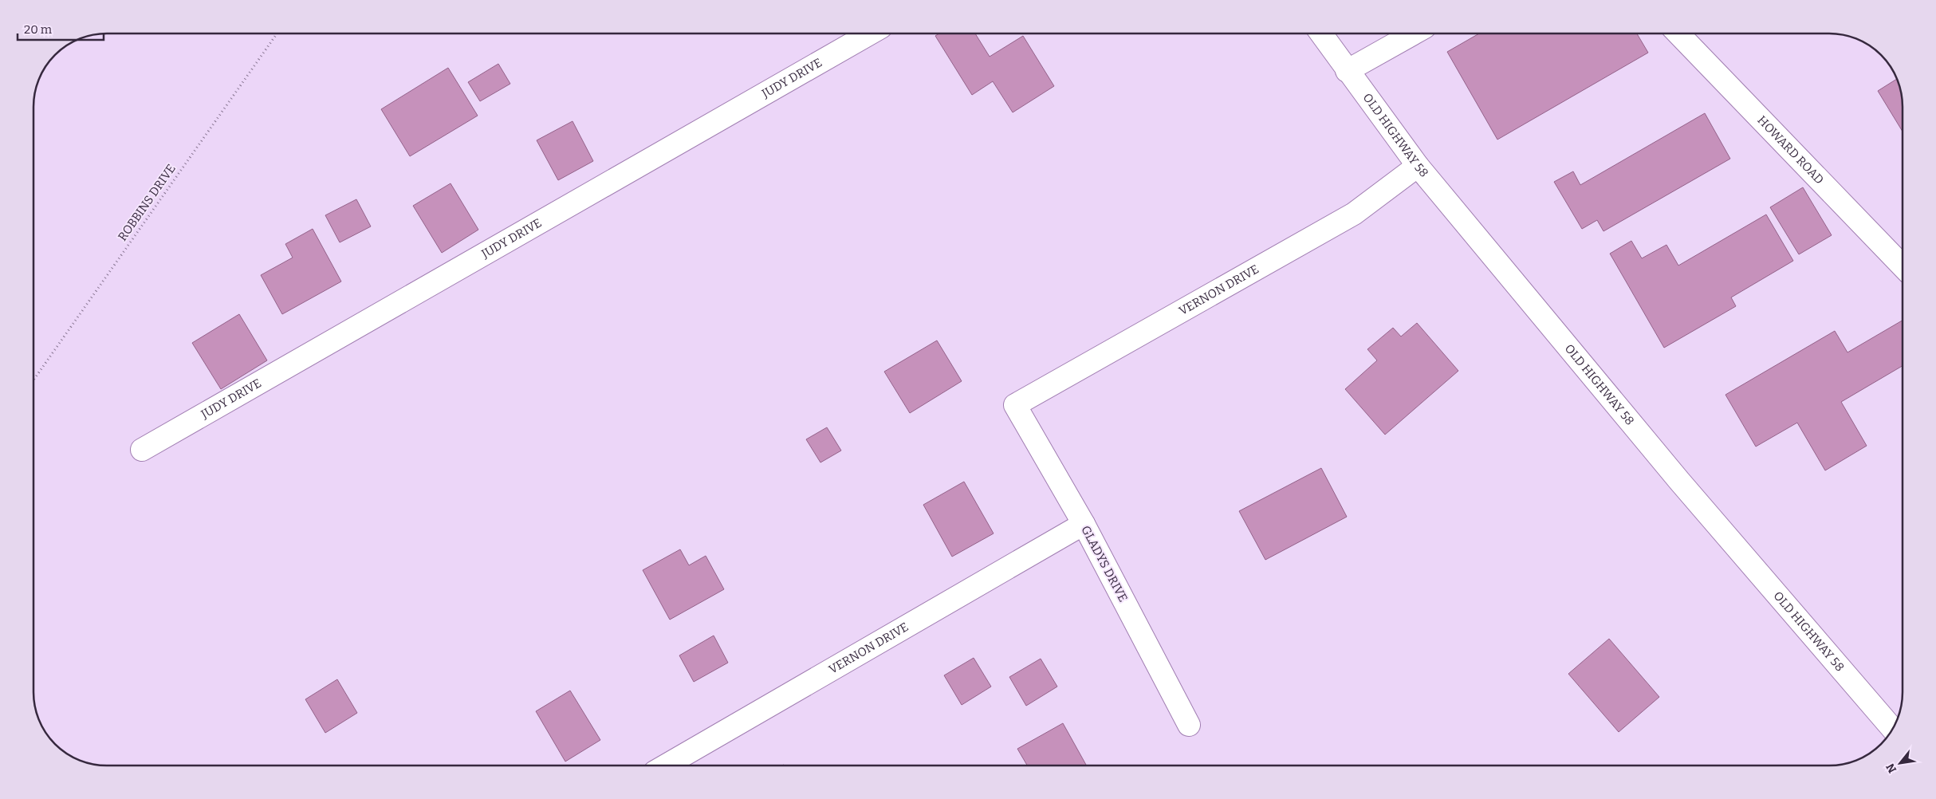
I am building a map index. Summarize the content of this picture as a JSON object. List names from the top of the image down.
{
  "streets": {
    "street": [
      "JUDY DRIVE",
      "OLD HIGHWAY 58",
      "HOWARD ROAD",
      "VERNON DRIVE",
      "GLADYS DRIVE"
    ],
    "path": ["ROBBINS DRIVE"]
  },
  "crossings": [
    ["OLD HIGHWAY 58", "VERNON DRIVE"],
    ["VERNON DRIVE", "GLADYS DRIVE"]
  ],
  "scale_bar": "20 m",
  "north": "bottom left"
}
